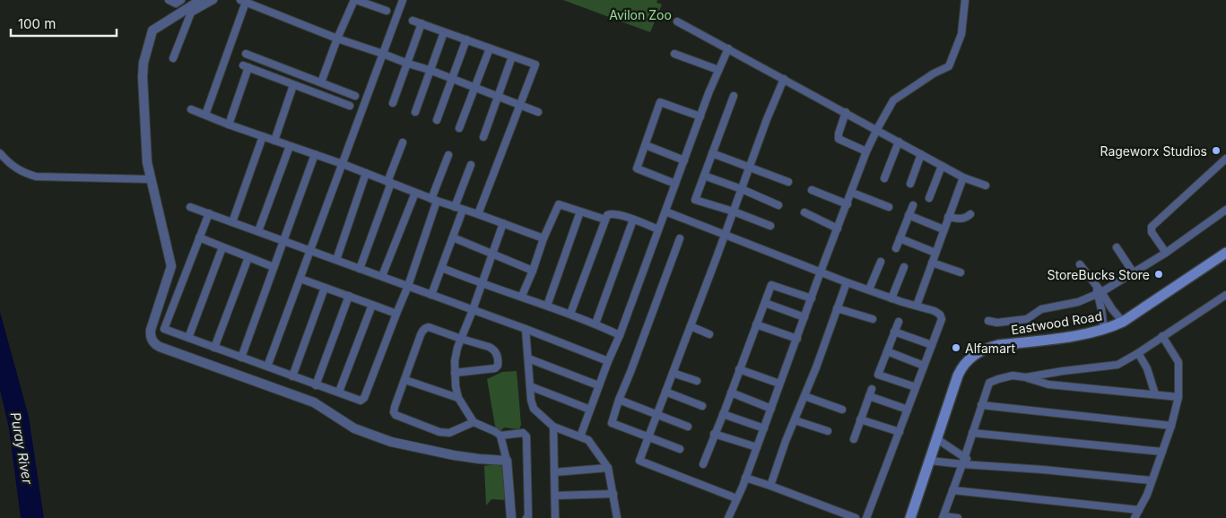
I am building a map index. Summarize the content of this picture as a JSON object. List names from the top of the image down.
{
  "streets": {
    "main road": ["Eastwood Road"]
  },
  "water": ["Puray River"],
  "parks": ["Avilon Zoo"],
  "places": ["Rageworx Studios", "StoreBucks Store", "Alfamart"],
  "scale_bar": "100 m"
}
